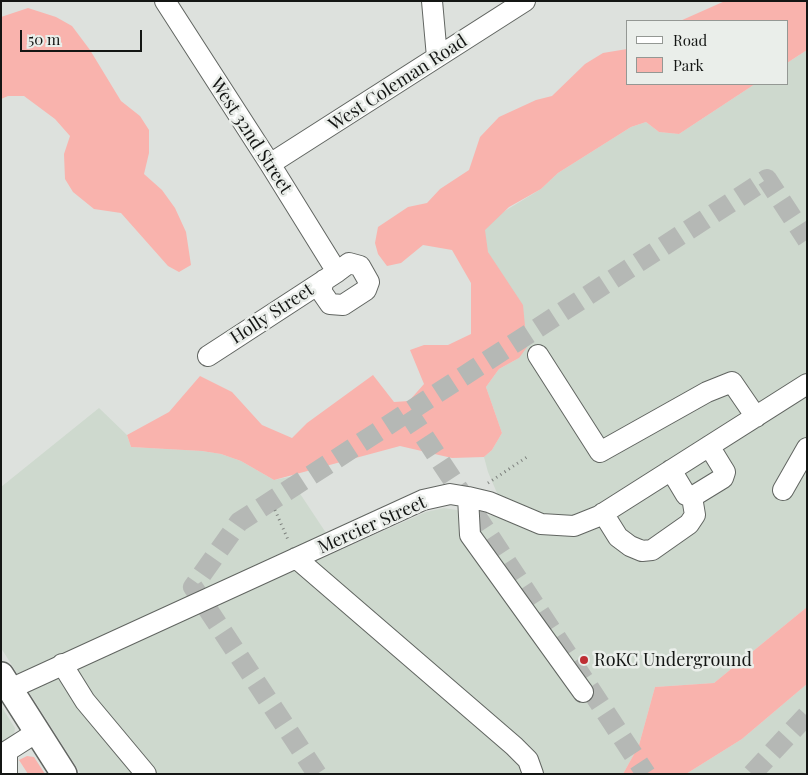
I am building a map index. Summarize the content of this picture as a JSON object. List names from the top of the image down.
{
  "streets": {
    "street": [
      "West Coleman Road",
      "West 32nd Street",
      "Holly Street",
      "Mercier Street"
    ]
  },
  "crossings": [
    ["West Coleman Road", "West 32nd Street"],
    ["West 32nd Street", "Holly Street"]
  ],
  "places": ["RoKC Underground"],
  "legend": ["Road", "Park"],
  "scale_bar": "50 m"
}
